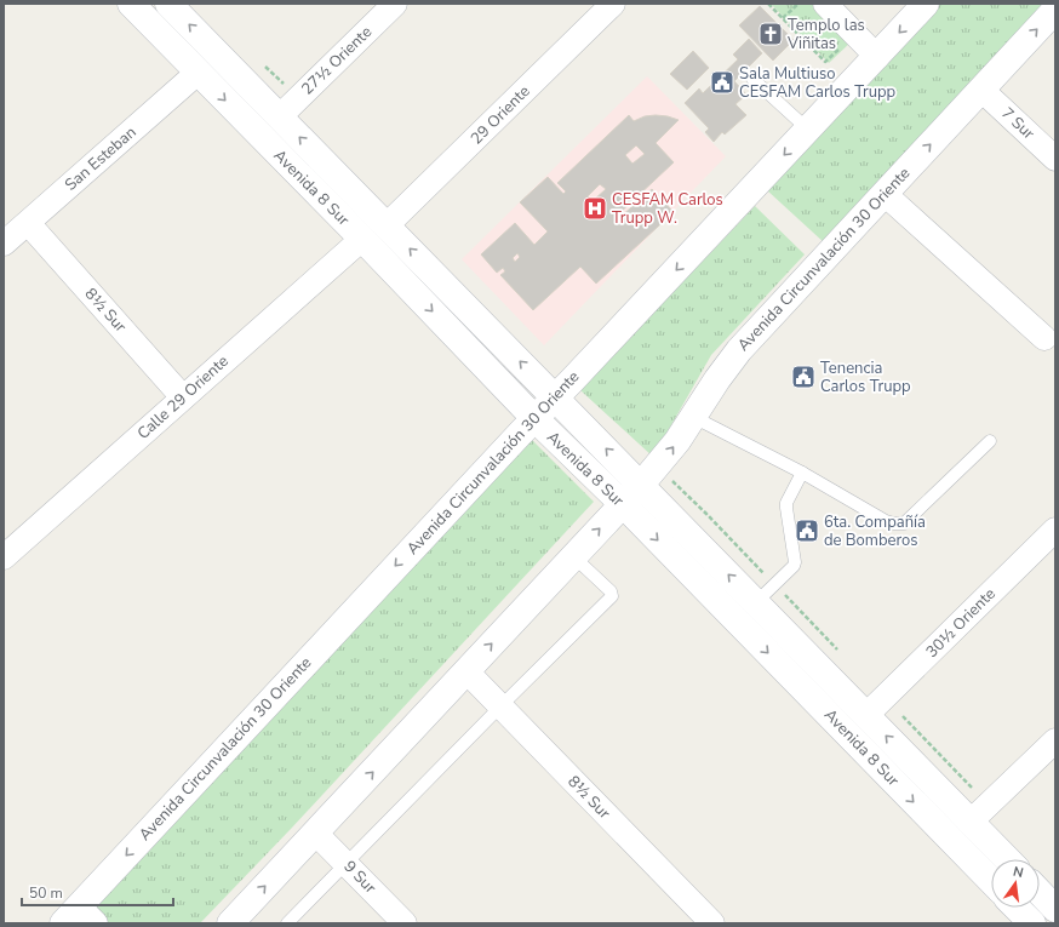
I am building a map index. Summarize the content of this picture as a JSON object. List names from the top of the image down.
{
  "streets": {
    "main road": ["Avenida 8 Sur", "Avenida Circunvalación 30 Oriente"],
    "street": [
      "27½ Oriente",
      "29 Oriente",
      "7 Sur",
      "San Esteban",
      "8½ Sur",
      "Calle 29 Oriente",
      "30½ Oriente",
      "9 Sur"
    ]
  },
  "crossings": [
    ["27½ Oriente", "Avenida 8 Sur"],
    ["29 Oriente", "Avenida 8 Sur"],
    ["7 Sur", "Avenida Circunvalación 30 Oriente"],
    ["San Esteban", "Avenida 8 Sur"],
    ["San Esteban", "8½ Sur"],
    ["Avenida 8 Sur", "Avenida Circunvalación 30 Oriente"],
    ["Avenida 8 Sur", "Calle 29 Oriente"],
    ["Avenida 8 Sur", "30½ Oriente"],
    ["Avenida Circunvalación 30 Oriente", "8½ Sur"],
    ["Avenida Circunvalación 30 Oriente", "9 Sur"],
    ["8½ Sur", "Calle 29 Oriente"]
  ],
  "places": {
    "church": ["Templo las Viñitas"],
    "public building": ["Sala Multiuso CESFAM Carlos Trupp", "Tenencia Carlos Trupp", "6ta. Compañía de Bomberos"],
    "hospital": ["CESFAM Carlos Trupp W."]
  },
  "scale_bar": "50 m",
  "north": "top"
}
